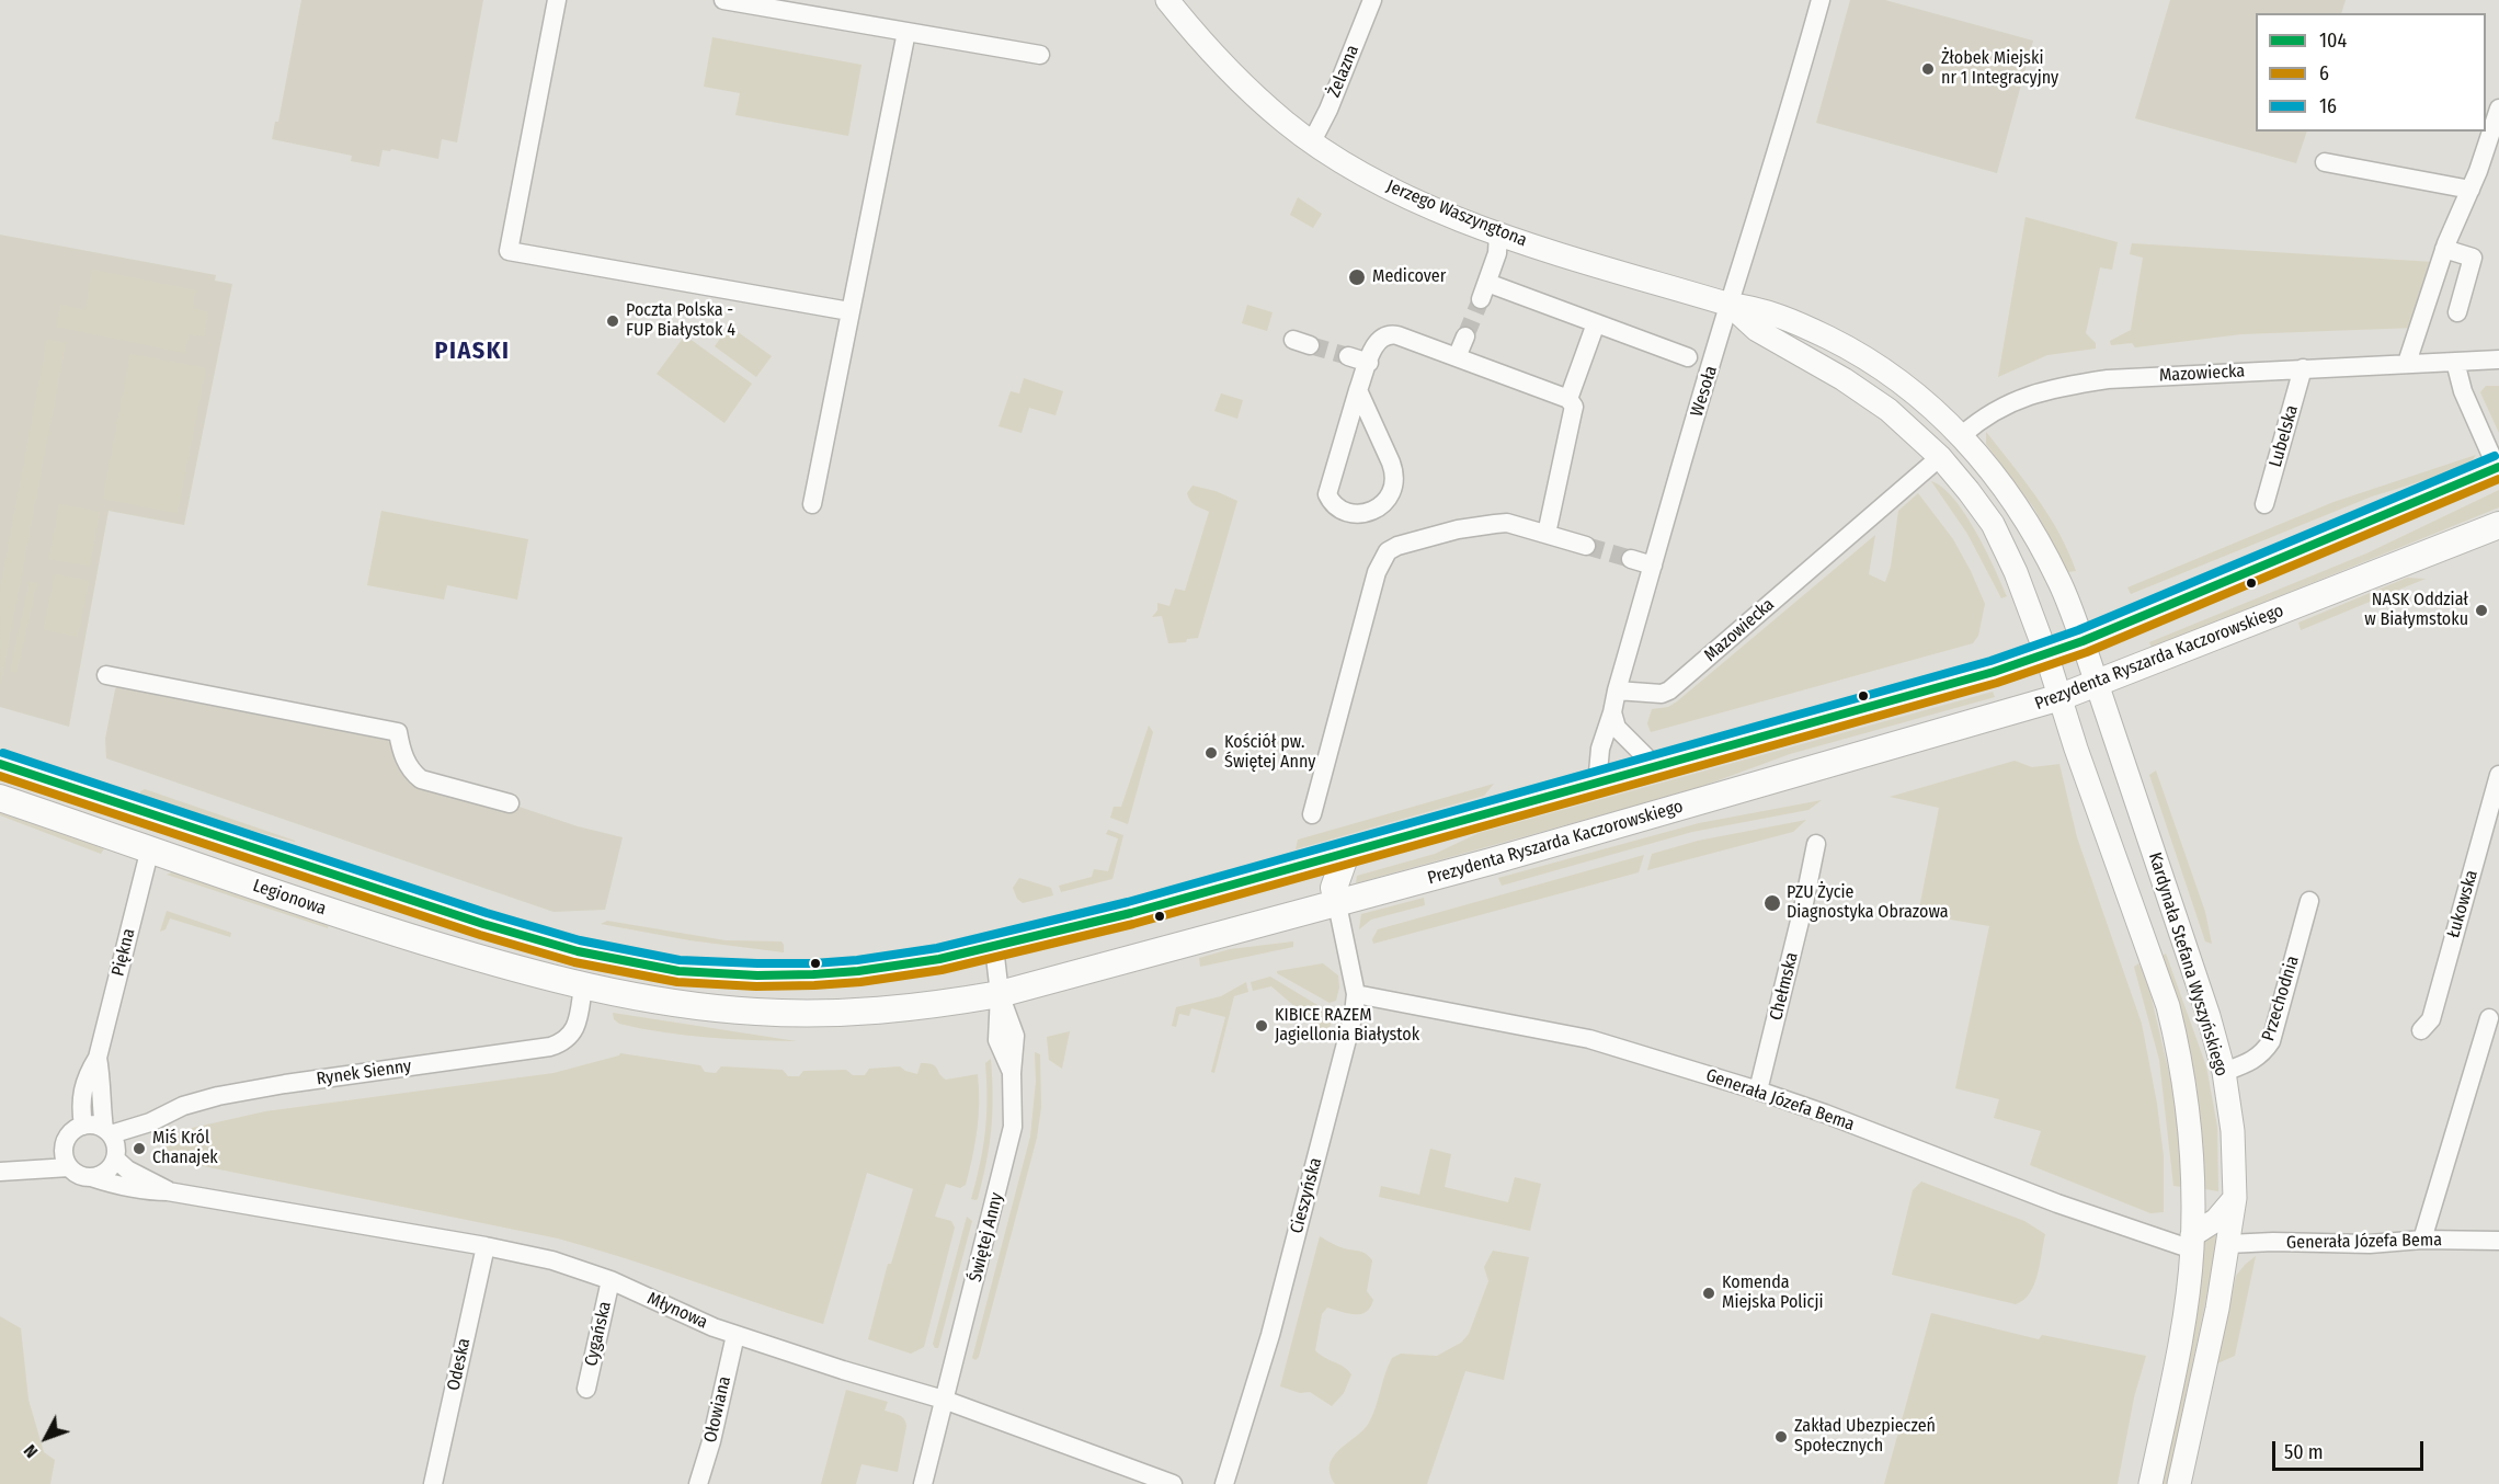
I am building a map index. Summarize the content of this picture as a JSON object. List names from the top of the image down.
{
  "streets": {
    "main road": ["Prezydenta Ryszarda Kaczorowskiego", "Legionowa"],
    "street": [
      "Żelazna",
      "Jerzego Waszyngtona",
      "Mazowiecka",
      "Wesoła",
      "Lubelska",
      "Łukowska",
      "Piękna",
      "Kardynała Stefana Wyszyńskiego",
      "Chełmska",
      "Przechodnia",
      "Rynek Sienny",
      "Generała Józefa Bema",
      "Cieszyńska",
      "Świętej Anny",
      "Młynowa",
      "Cygańska",
      "Odeska",
      "Ołowiana"
    ]
  },
  "crossings": [
    ["Żelazna", "Jerzego Waszyngtona"],
    ["Jerzego Waszyngtona", "Mazowiecka"],
    ["Jerzego Waszyngtona", "Wesoła"],
    ["Jerzego Waszyngtona", "Kardynała Stefana Wyszyńskiego"],
    ["Mazowiecka", "Wesoła"],
    ["Mazowiecka", "Lubelska"],
    ["Prezydenta Ryszarda Kaczorowskiego", "Legionowa"],
    ["Prezydenta Ryszarda Kaczorowskiego", "Kardynała Stefana Wyszyńskiego"],
    ["Prezydenta Ryszarda Kaczorowskiego", "Rynek Sienny"],
    ["Prezydenta Ryszarda Kaczorowskiego", "Cieszyńska"],
    ["Prezydenta Ryszarda Kaczorowskiego", "Świętej Anny"],
    ["Legionowa", "Piękna"],
    ["Legionowa", "Rynek Sienny"],
    ["Piękna", "Rynek Sienny"],
    ["Piękna", "Młynowa"],
    ["Kardynała Stefana Wyszyńskiego", "Przechodnia"],
    ["Kardynała Stefana Wyszyńskiego", "Generała Józefa Bema"],
    ["Chełmska", "Generała Józefa Bema"],
    ["Rynek Sienny", "Młynowa"],
    ["Generała Józefa Bema", "Cieszyńska"],
    ["Świętej Anny", "Młynowa"],
    ["Młynowa", "Cygańska"],
    ["Młynowa", "Odeska"],
    ["Młynowa", "Ołowiana"]
  ],
  "districts": ["PIASKI"],
  "places": [
    "Żłobek Miejski nr 1 Integracyjny",
    "Medicover",
    "Poczta Polska - FUP Białystok 4",
    "NASK Oddział w Białymstoku",
    "Kościół pw. Świętej Anny",
    "PZU Życie Diagnostyka Obrazowa",
    "KIBICE RAZEM Jagiellonia Białystok",
    "Miś Król Chanajek",
    "Komenda Miejska Policji",
    "Zakład Ubezpieczeń Społecznych"
  ],
  "lines": ["transit line 16", "transit line 104", "transit line 6"],
  "legend": ["104", "6", "16"],
  "scale_bar": "50 m",
  "north": "bottom left"
}
